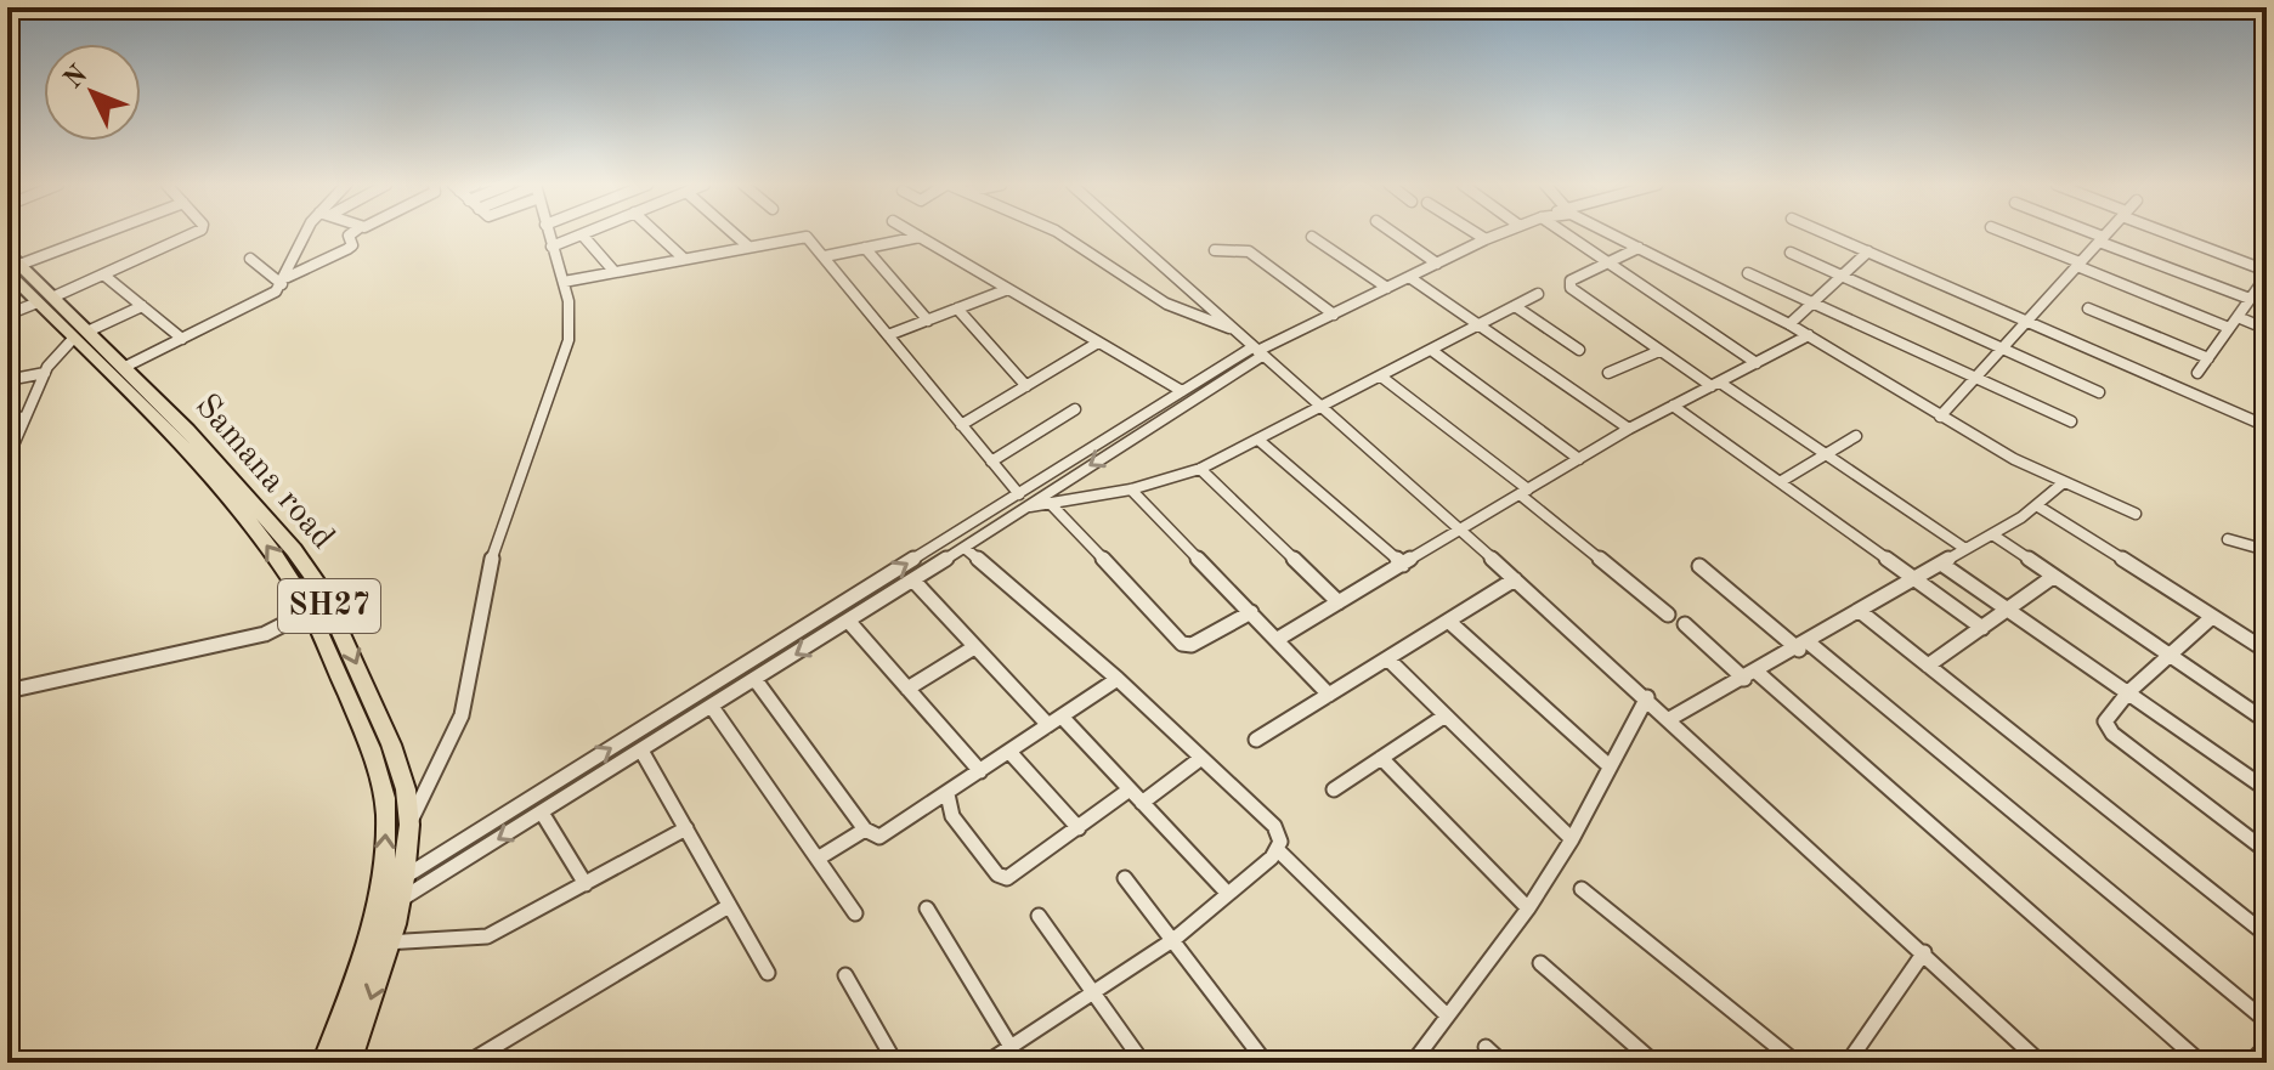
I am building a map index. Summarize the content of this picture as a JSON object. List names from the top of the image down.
{
  "streets": {
    "main road": ["Samana road", "SH27"]
  },
  "north": "top left"
}
